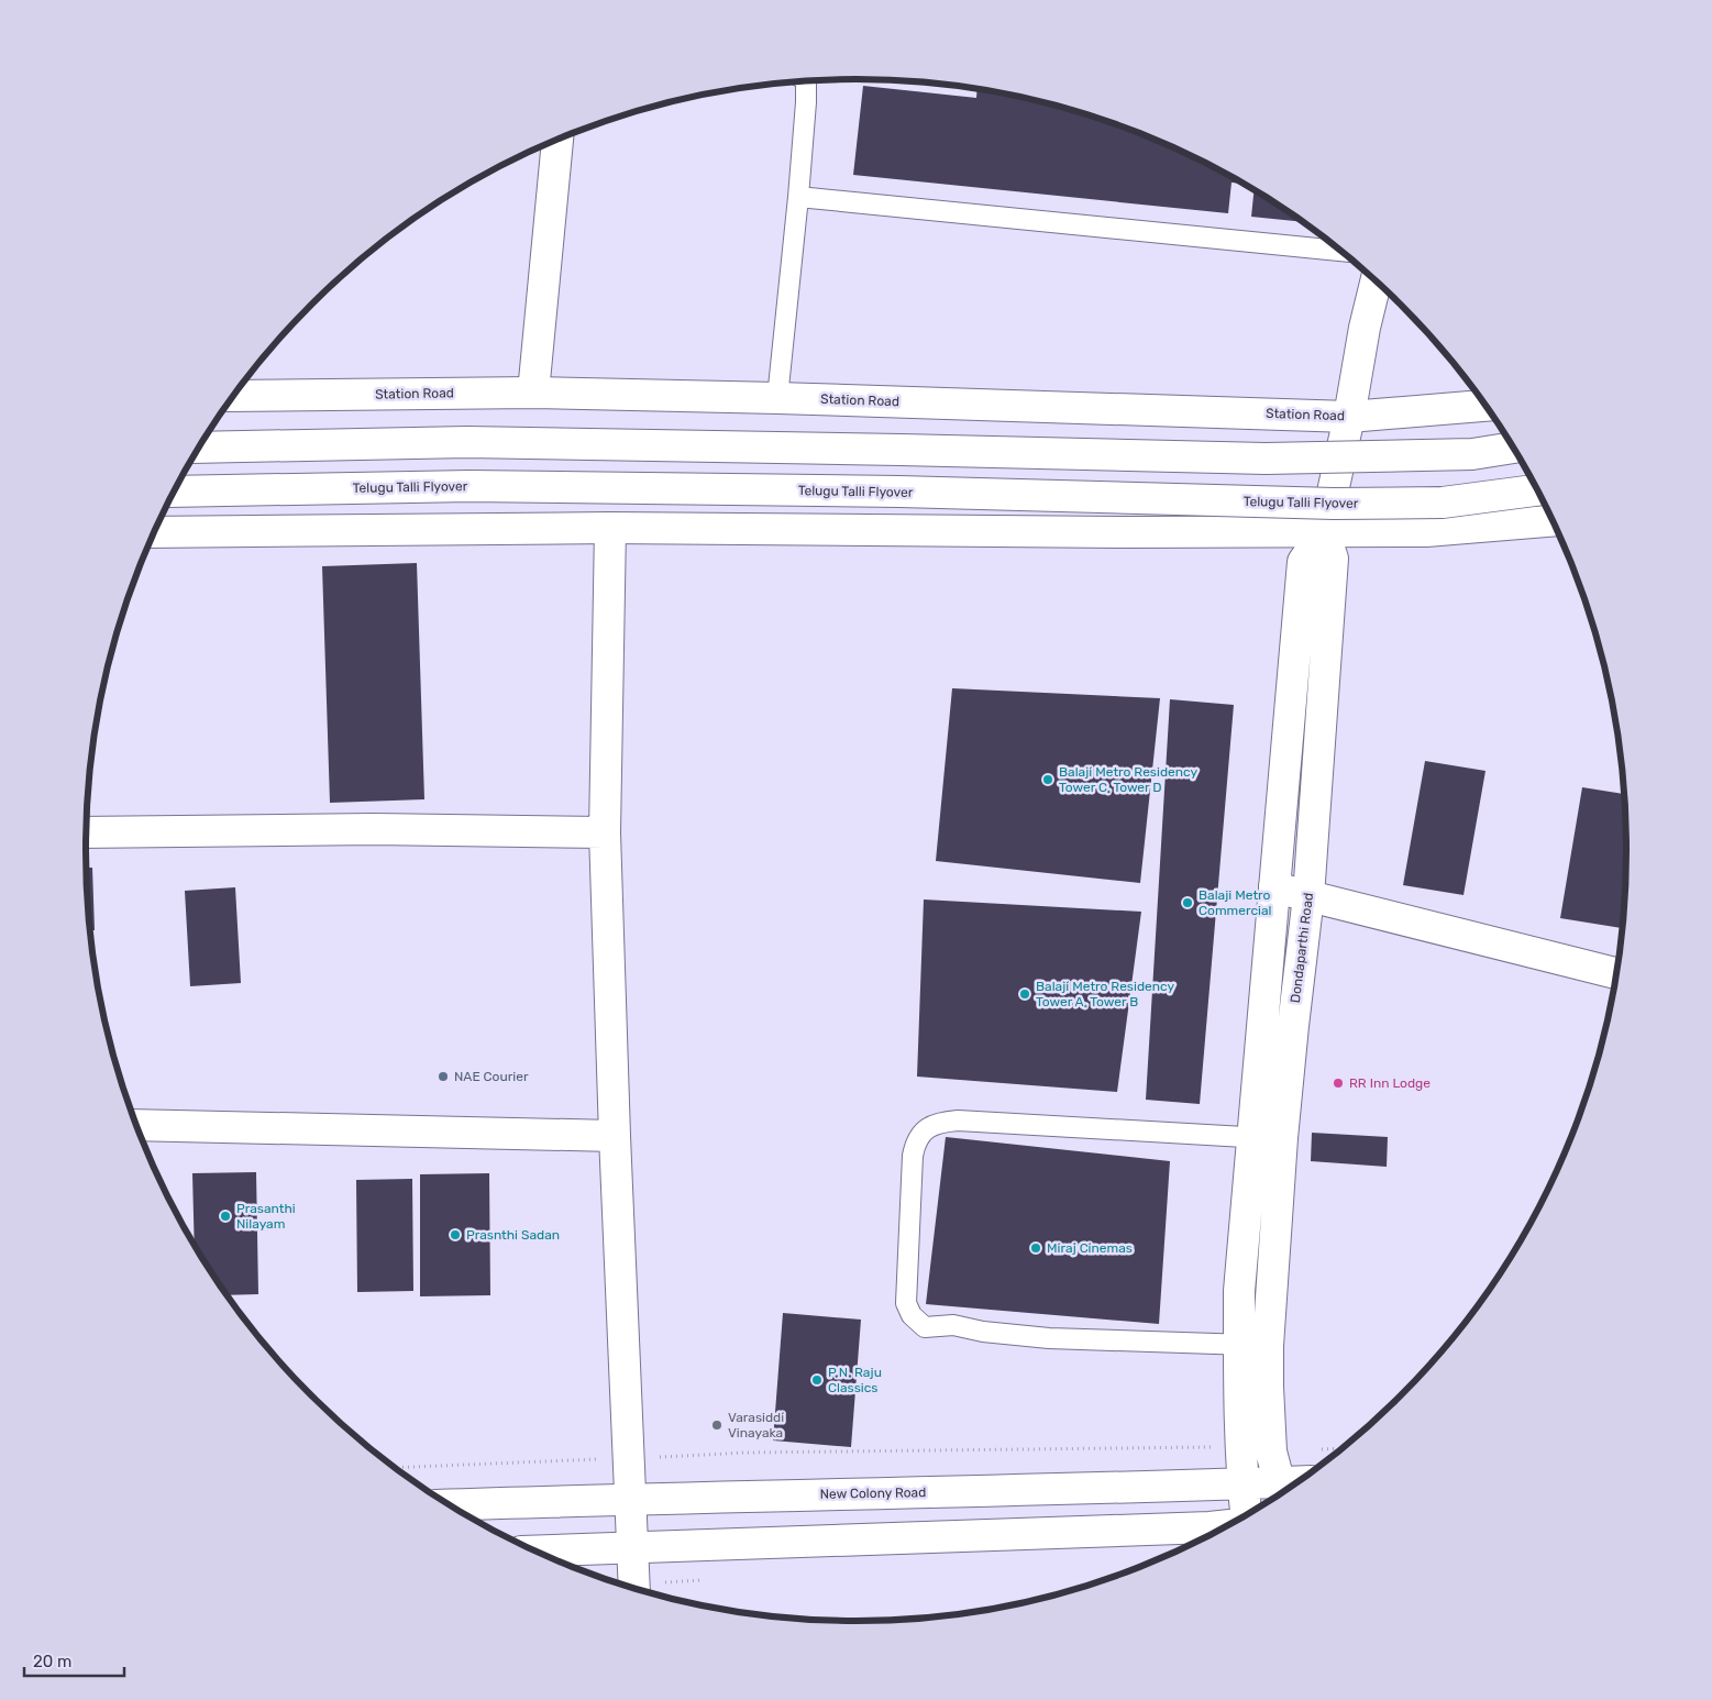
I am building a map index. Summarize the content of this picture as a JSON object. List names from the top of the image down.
{
  "streets": {
    "main road": [
      "Station Road",
      "Telugu Talli Flyover",
      "Dondaparthi Road",
      "New Colony Road"
    ]
  },
  "crossings": [
    ["Dondaparthi Road", "New Colony Road"]
  ],
  "places": [
    "Balaji Metro Residency Tower C, Tower D",
    "Balaji Metro Commercial",
    "Balaji Metro Residency Tower A, Tower B",
    "NAE Courier",
    "RR Inn Lodge",
    "Prasanthi Nilayam",
    "Prasnthi Sadan",
    "Miraj Cinemas",
    "P.N. Raju Classics",
    "Varasiddi Vinayaka"
  ],
  "scale_bar": "20 m"
}
